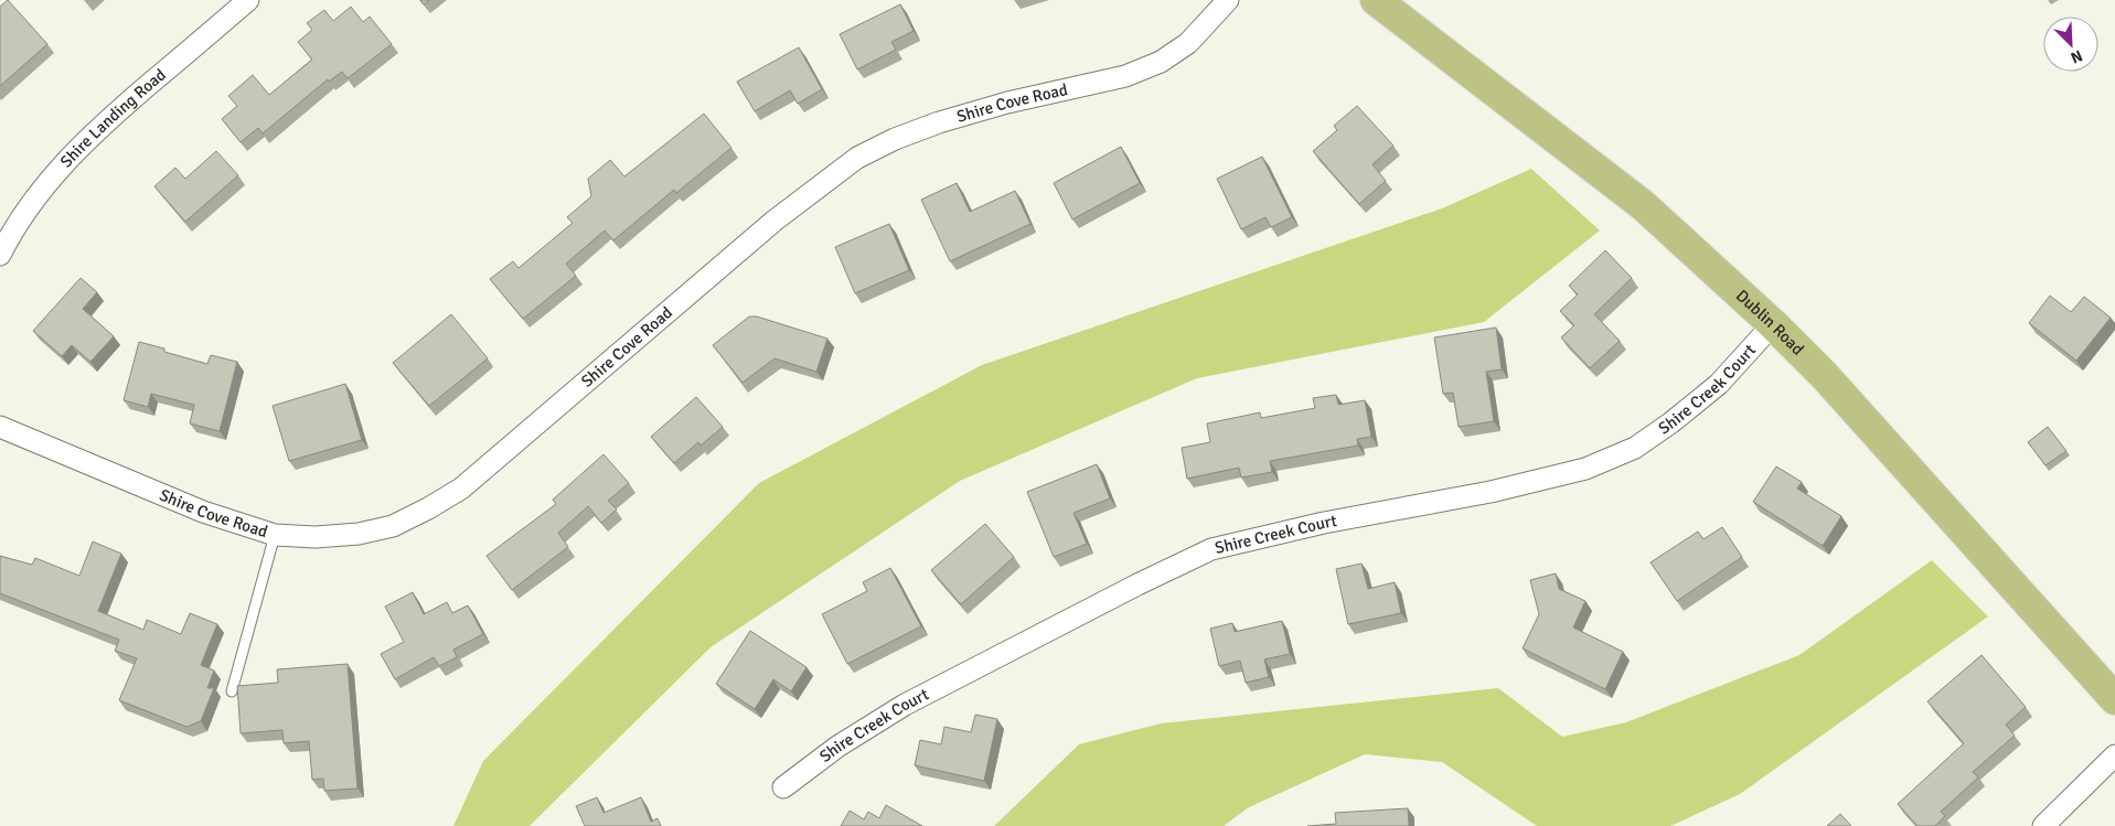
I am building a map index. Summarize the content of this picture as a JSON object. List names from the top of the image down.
{
  "streets": {
    "main road": ["Dublin Road"],
    "street": ["Shire Cove Road", "Shire Landing Road", "Shire Creek Court"]
  },
  "crossings": [
    ["Dublin Road", "Shire Creek Court"]
  ],
  "north": "bottom right"
}
